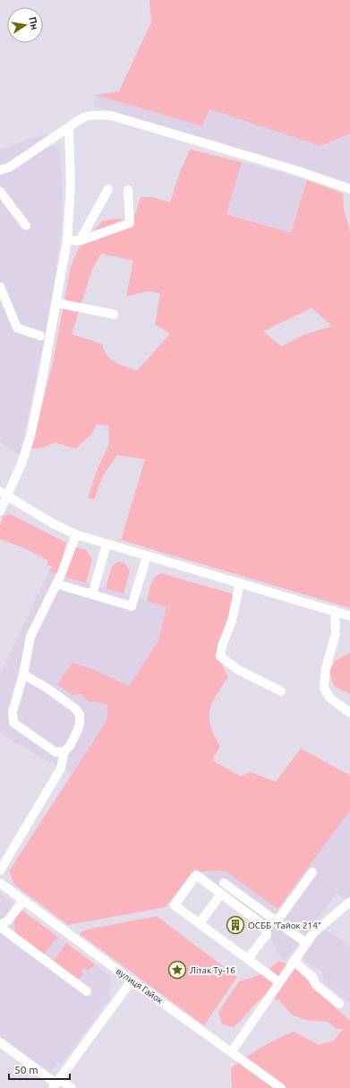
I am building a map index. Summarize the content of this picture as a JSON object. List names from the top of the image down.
{
  "streets": {
    "street": ["вулиця Гайок"]
  },
  "places": {
    "building": ["ОСББ \"Гайок 214\""],
    "place": ["Літак Ту-16"]
  },
  "scale_bar": "50 m",
  "north": "right"
}
